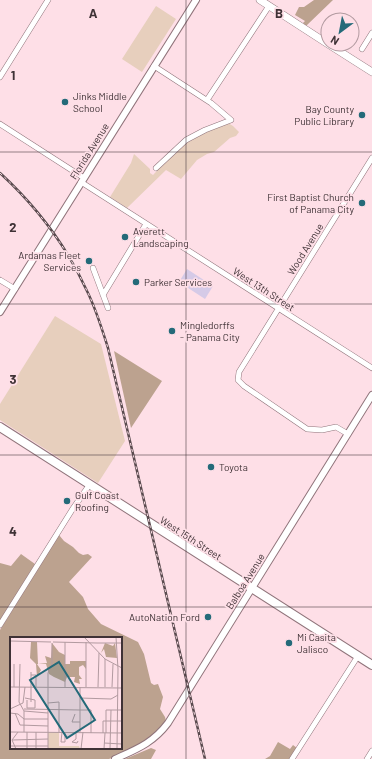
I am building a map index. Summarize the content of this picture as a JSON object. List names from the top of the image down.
{
  "streets": {
    "highway": ["West 15th Street"],
    "street": [
      "Florida Avenue",
      "Wood Avenue",
      "West 13th Street",
      "Balboa Avenue"
    ]
  },
  "crossings": [
    ["Florida Avenue", "West 13th Street"],
    ["Wood Avenue", "West 13th Street"],
    ["Wood Avenue", "Balboa Avenue"],
    ["West 15th Street", "Balboa Avenue"]
  ],
  "places": [
    "Jinks Middle School",
    "Bay County Public Library",
    "First Baptist Church of Panama City",
    "Averett Landscaping",
    "Ardamas Fleet Services",
    "Parker Services",
    "Mingledorffs - Panama City",
    "Toyota",
    "Gulf Coast Roofing",
    "AutoNation Ford",
    "Mi Casita Jalisco"
  ],
  "north": "bottom left",
  "grid": {
    "columns": ["A", "B"],
    "rows": [
      "1",
      "2",
      "3",
      "4"
    ]
  }
}
